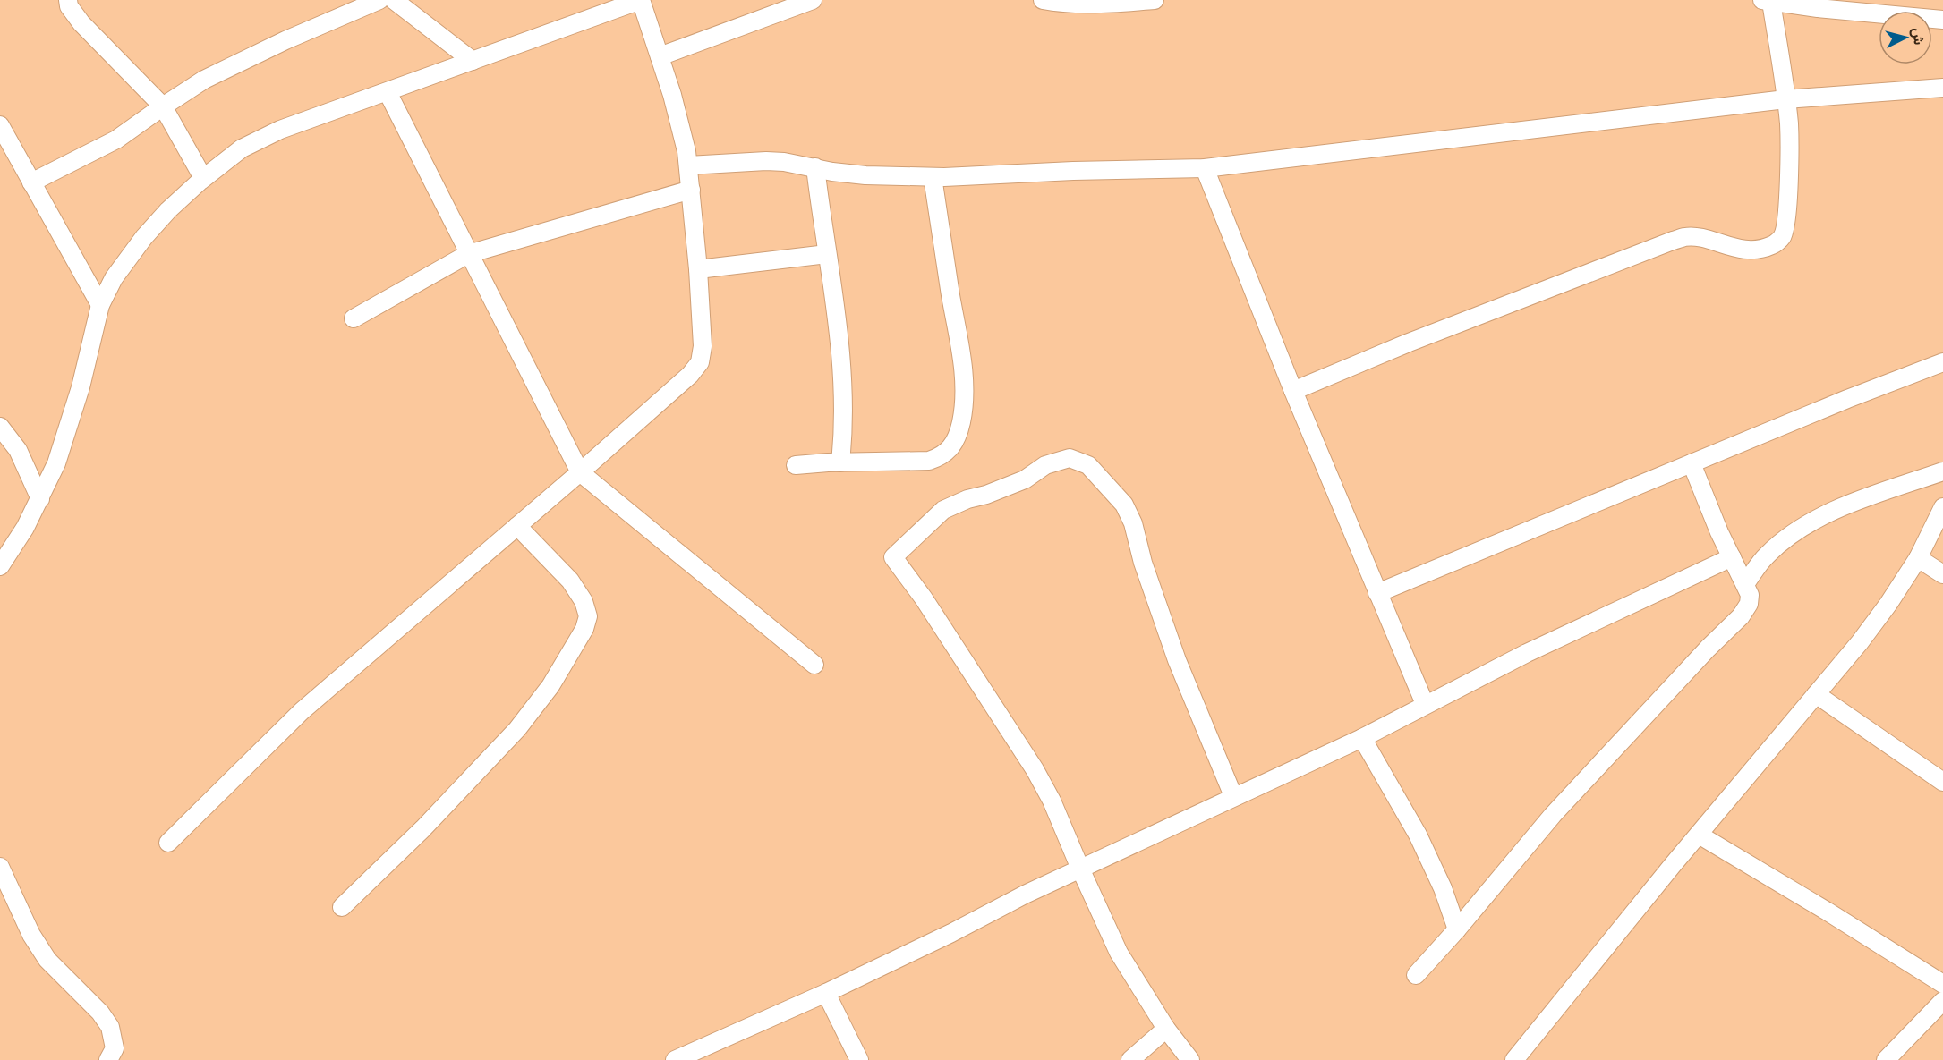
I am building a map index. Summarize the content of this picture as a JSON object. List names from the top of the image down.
{
  "north": "right"
}
